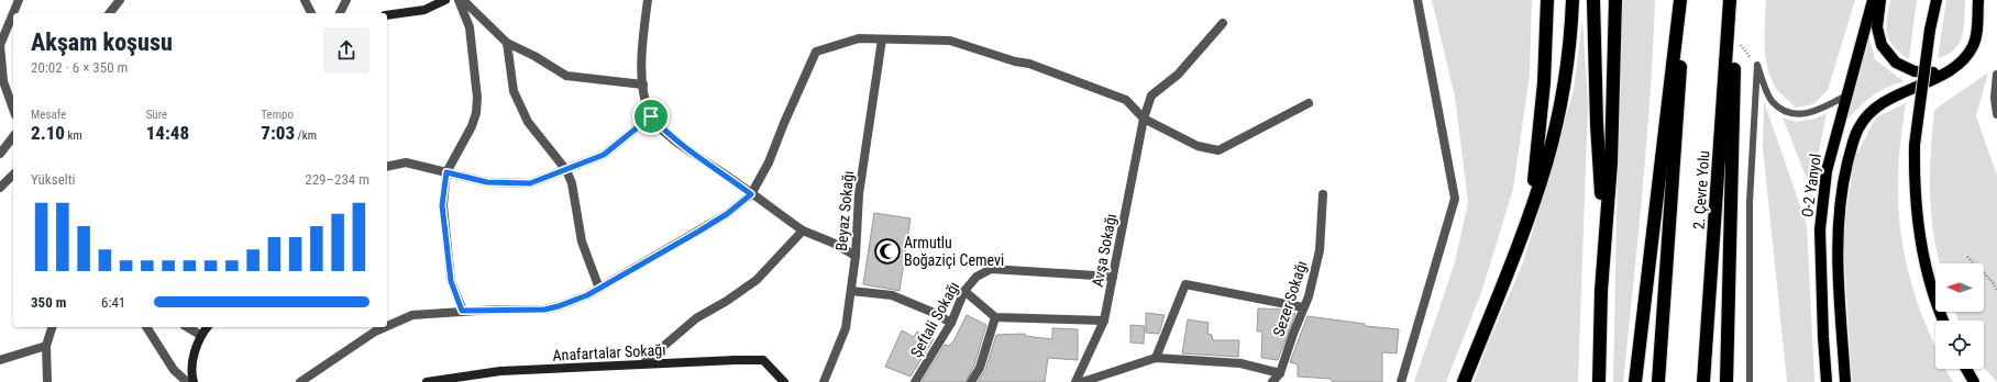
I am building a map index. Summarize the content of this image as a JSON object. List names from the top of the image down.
{
  "streets": {
    "highway": ["2. Çevre Yolu"],
    "main road": ["O-2 Yanyol", "Anafartalar Sokağı"],
    "street": [
      "Beyaz Sokağı",
      "Avşa Sokağı",
      "Sezer Sokağı",
      "Şeftali Sokağı"
    ]
  },
  "crossings": [
    ["Avşa Sokağı", "Şeftali Sokağı"]
  ],
  "places": {
    "mosque": ["Armutlu Boğaziçi Cemevi"]
  },
  "north": "left",
  "page": {
    "heading": ["Akşam koşusu", "20:02 · 6 × 350 m"],
    "stats": [
      ["Mesafe", "2.10 km"],
      ["Süre", "14:48"],
      ["Tempo", "7:03 /km"]
    ],
    "chart": ["Yükselti", "229–234 m"],
    "list": [
      {
        "name": "350 m",
        "note": "6:41"
      }
    ]
  }
}
